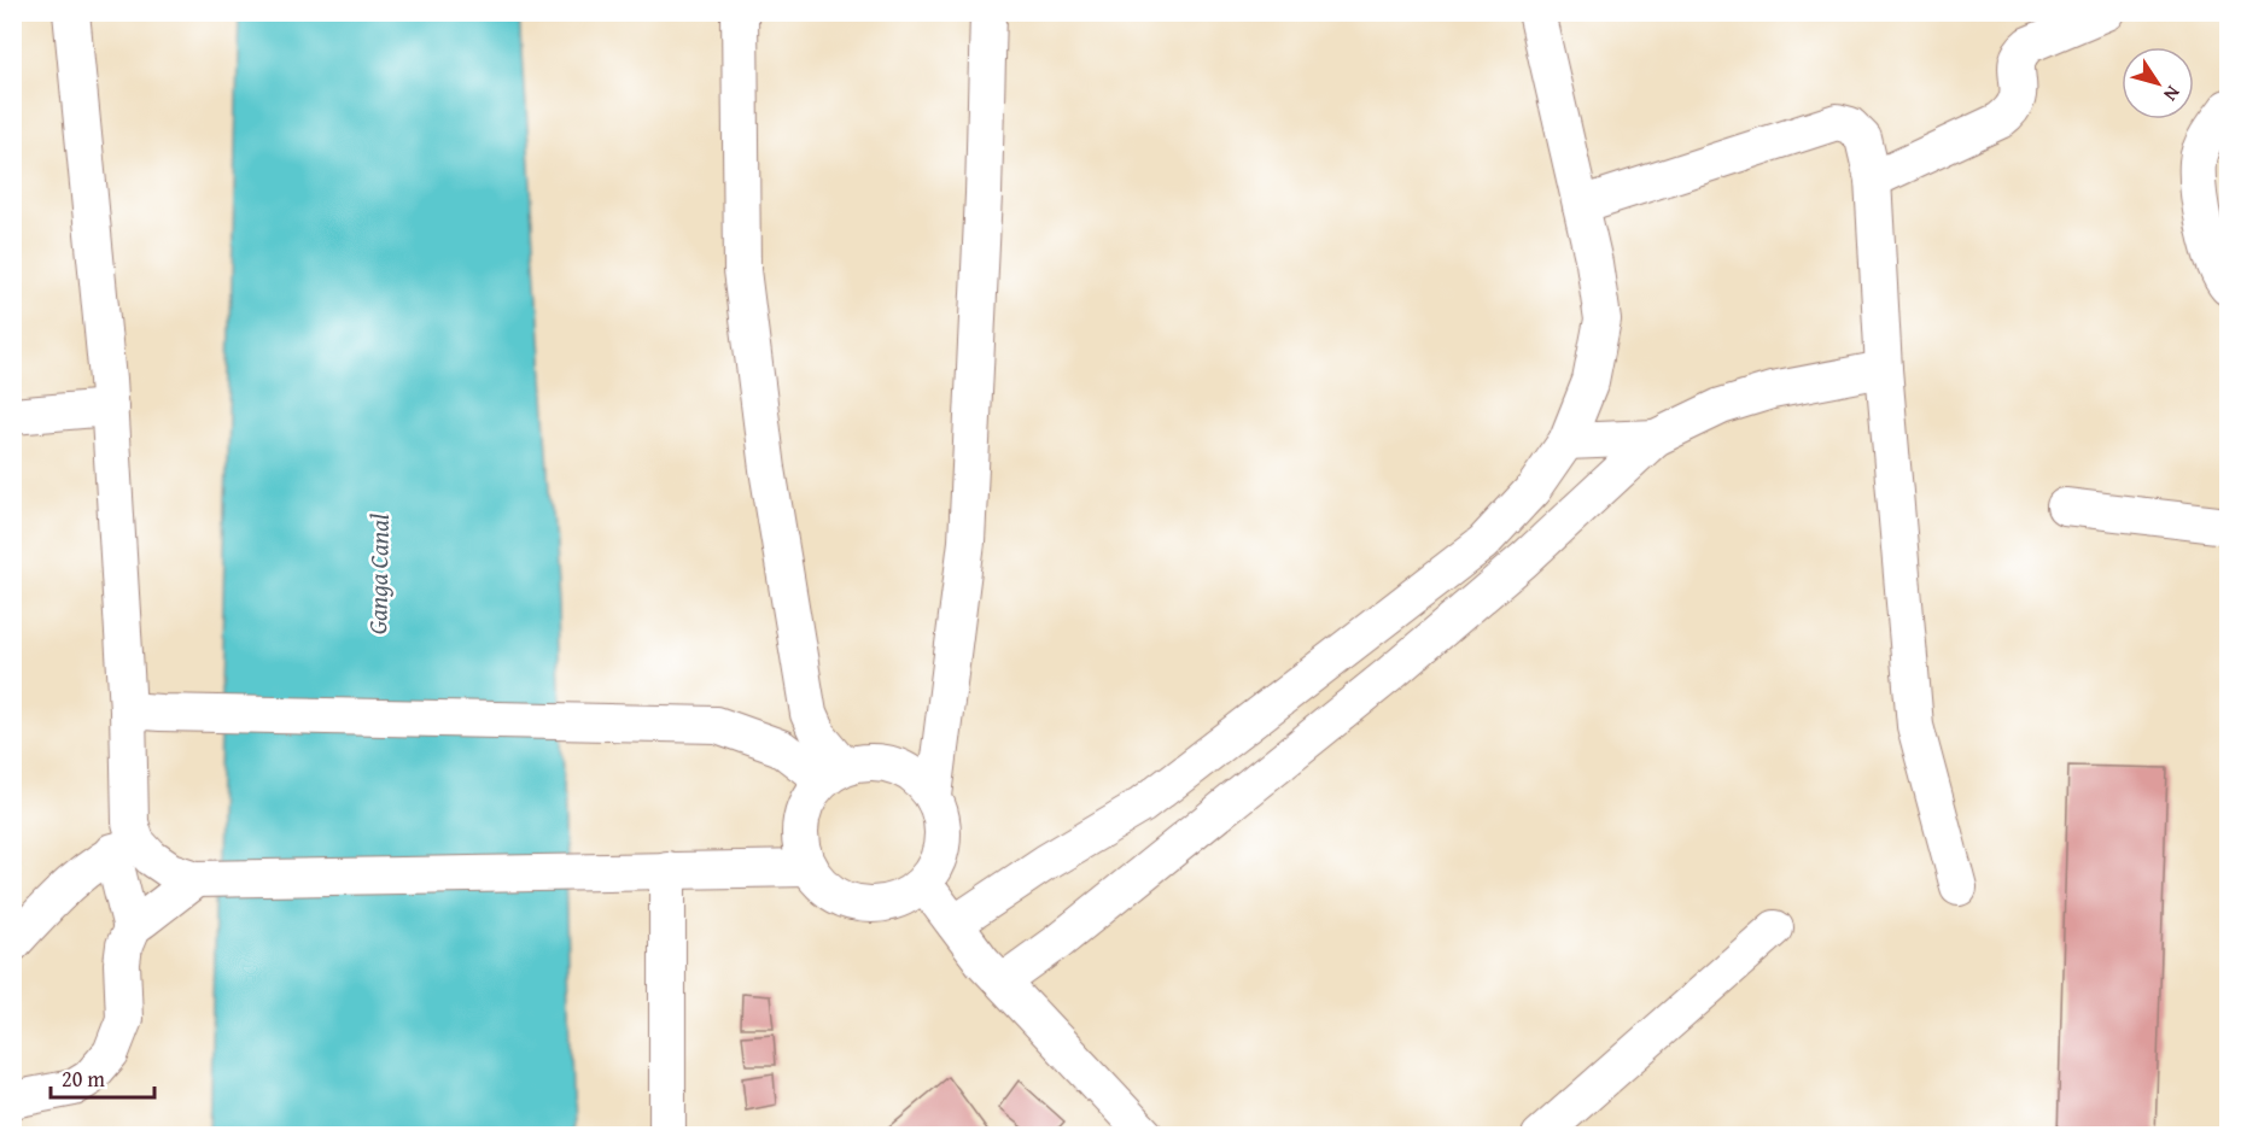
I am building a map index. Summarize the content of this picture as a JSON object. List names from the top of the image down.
{
  "water": ["Ganga Canal"],
  "scale_bar": "20 m",
  "north": "bottom right"
}
